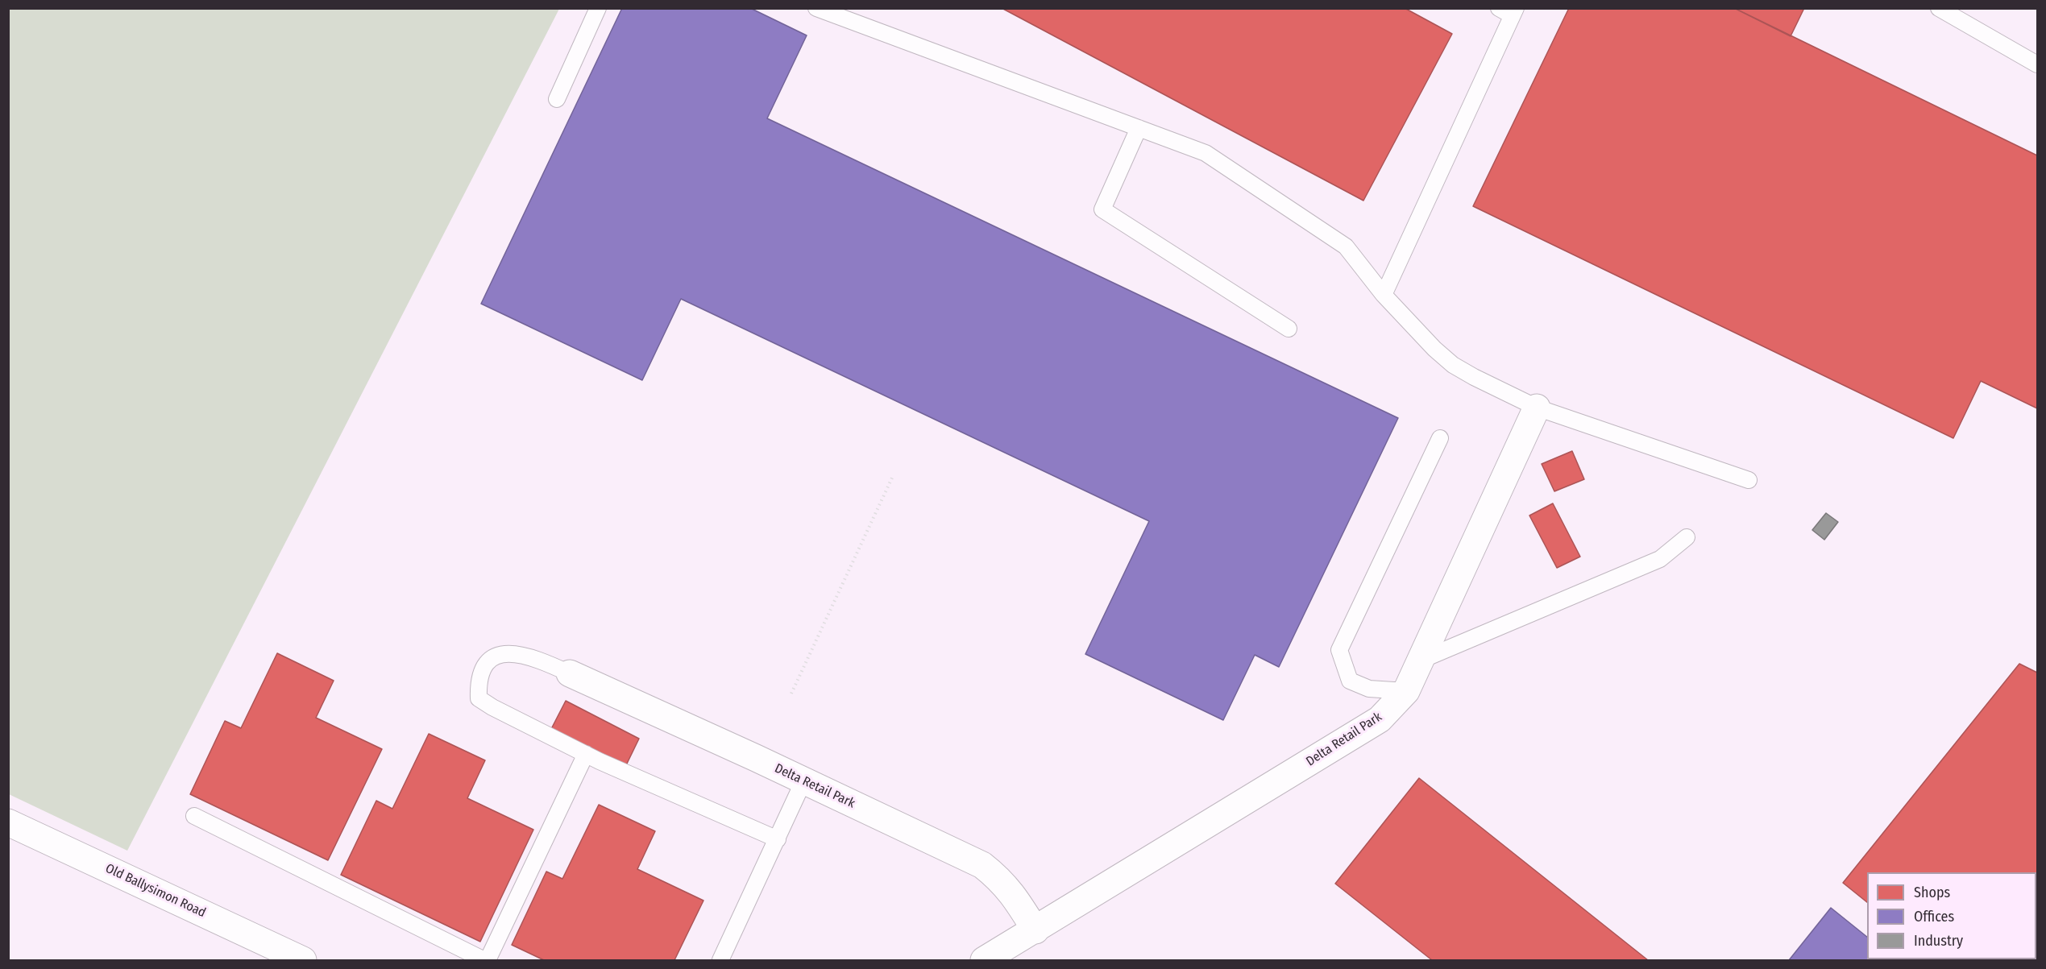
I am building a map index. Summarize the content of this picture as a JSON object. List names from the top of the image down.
{
  "streets": {
    "street": ["Delta Retail Park", "Old Ballysimon Road"]
  },
  "legend": ["Shops", "Offices", "Industry"]
}
